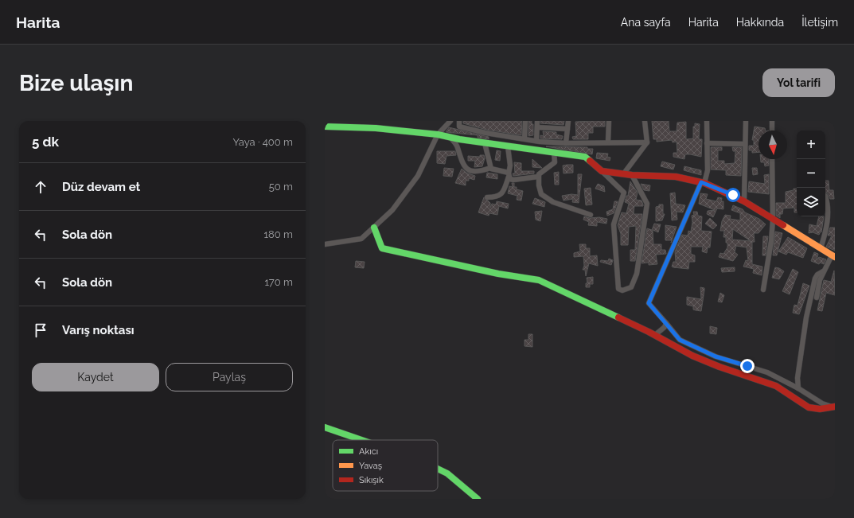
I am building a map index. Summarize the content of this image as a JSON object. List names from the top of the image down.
{
  "legend": ["Akıcı", "Yavaş", "Sıkışık"],
  "north": "bottom",
  "page": {
    "header": "Harita",
    "nav": [
      "Ana sayfa",
      "Harita",
      "Hakkında",
      "İletişim"
    ],
    "buttons": [
      "Yol tarifi",
      ["Kaydet", "Paylaş"]
    ],
    "title": "Bize ulaşın",
    "heading": ["5 dk", "Yaya · 400 m"],
    "map_buttons": ["+", "−"],
    "list": [
      ["Düz devam et", "50 m"],
      ["Sola dön", "180 m"],
      ["Sola dön", "170 m"],
      "Varış noktası"
    ]
  }
}
